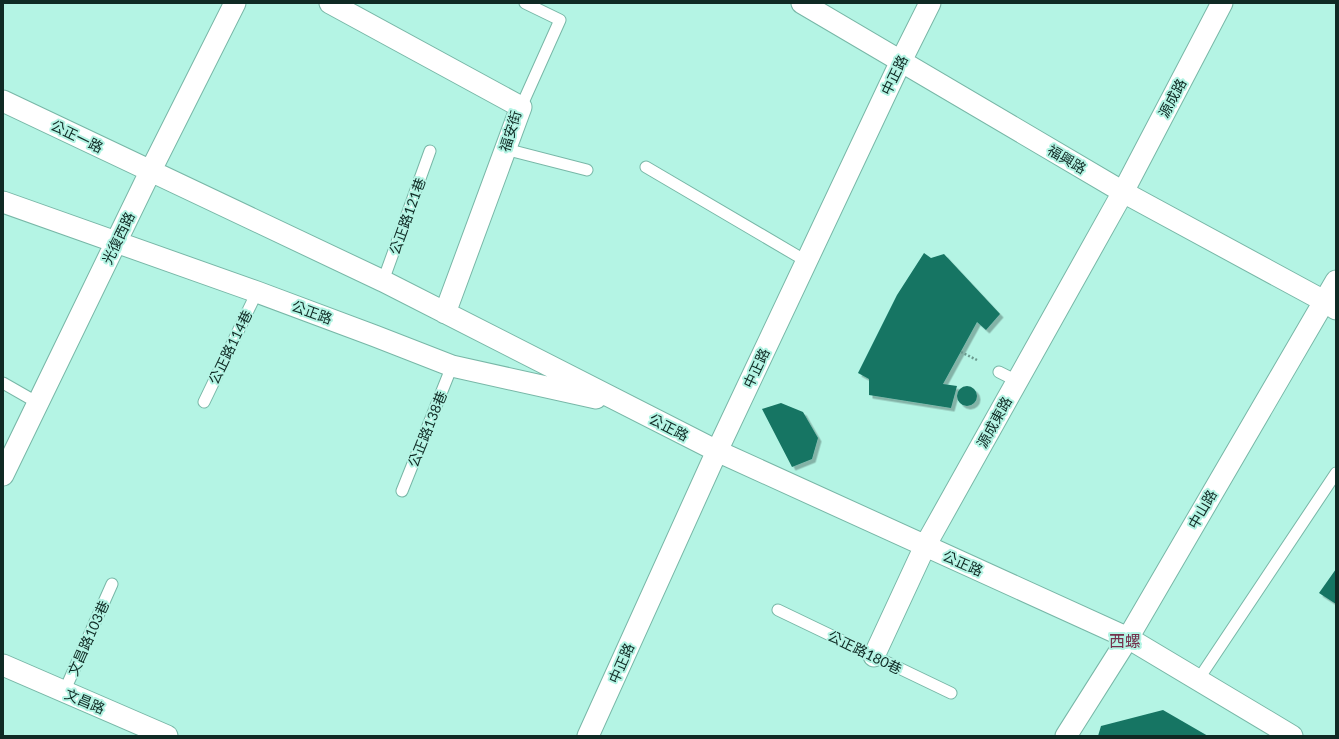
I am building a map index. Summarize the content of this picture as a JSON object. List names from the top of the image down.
{
  "streets": {
    "street": [
      "中正路",
      "源成路",
      "福安街",
      "公正一路",
      "福興路",
      "光復西路",
      "公正路",
      "源成東路",
      "中山路",
      "文昌路"
    ],
    "lane": [
      "公正路121巷",
      "公正路114巷",
      "公正路138巷",
      "文昌路103巷",
      "公正路180巷"
    ]
  },
  "crossings": [
    ["中正路", "福興路"],
    ["中正路", "公正路"],
    ["源成路", "福興路"],
    ["源成路", "源成東路"],
    ["福安街", "公正路"],
    ["公正一路", "光復西路"],
    ["公正一路", "公正路"],
    ["福興路", "源成東路"],
    ["福興路", "中山路"],
    ["公正路121巷", "公正路"],
    ["光復西路", "公正路"],
    ["公正路", "公正路114巷"],
    ["公正路", "源成東路"],
    ["公正路", "公正路138巷"],
    ["公正路", "中山路"],
    ["源成東路", "公正路180巷"],
    ["文昌路103巷", "文昌路"]
  ],
  "districts": ["西螺"]
}
